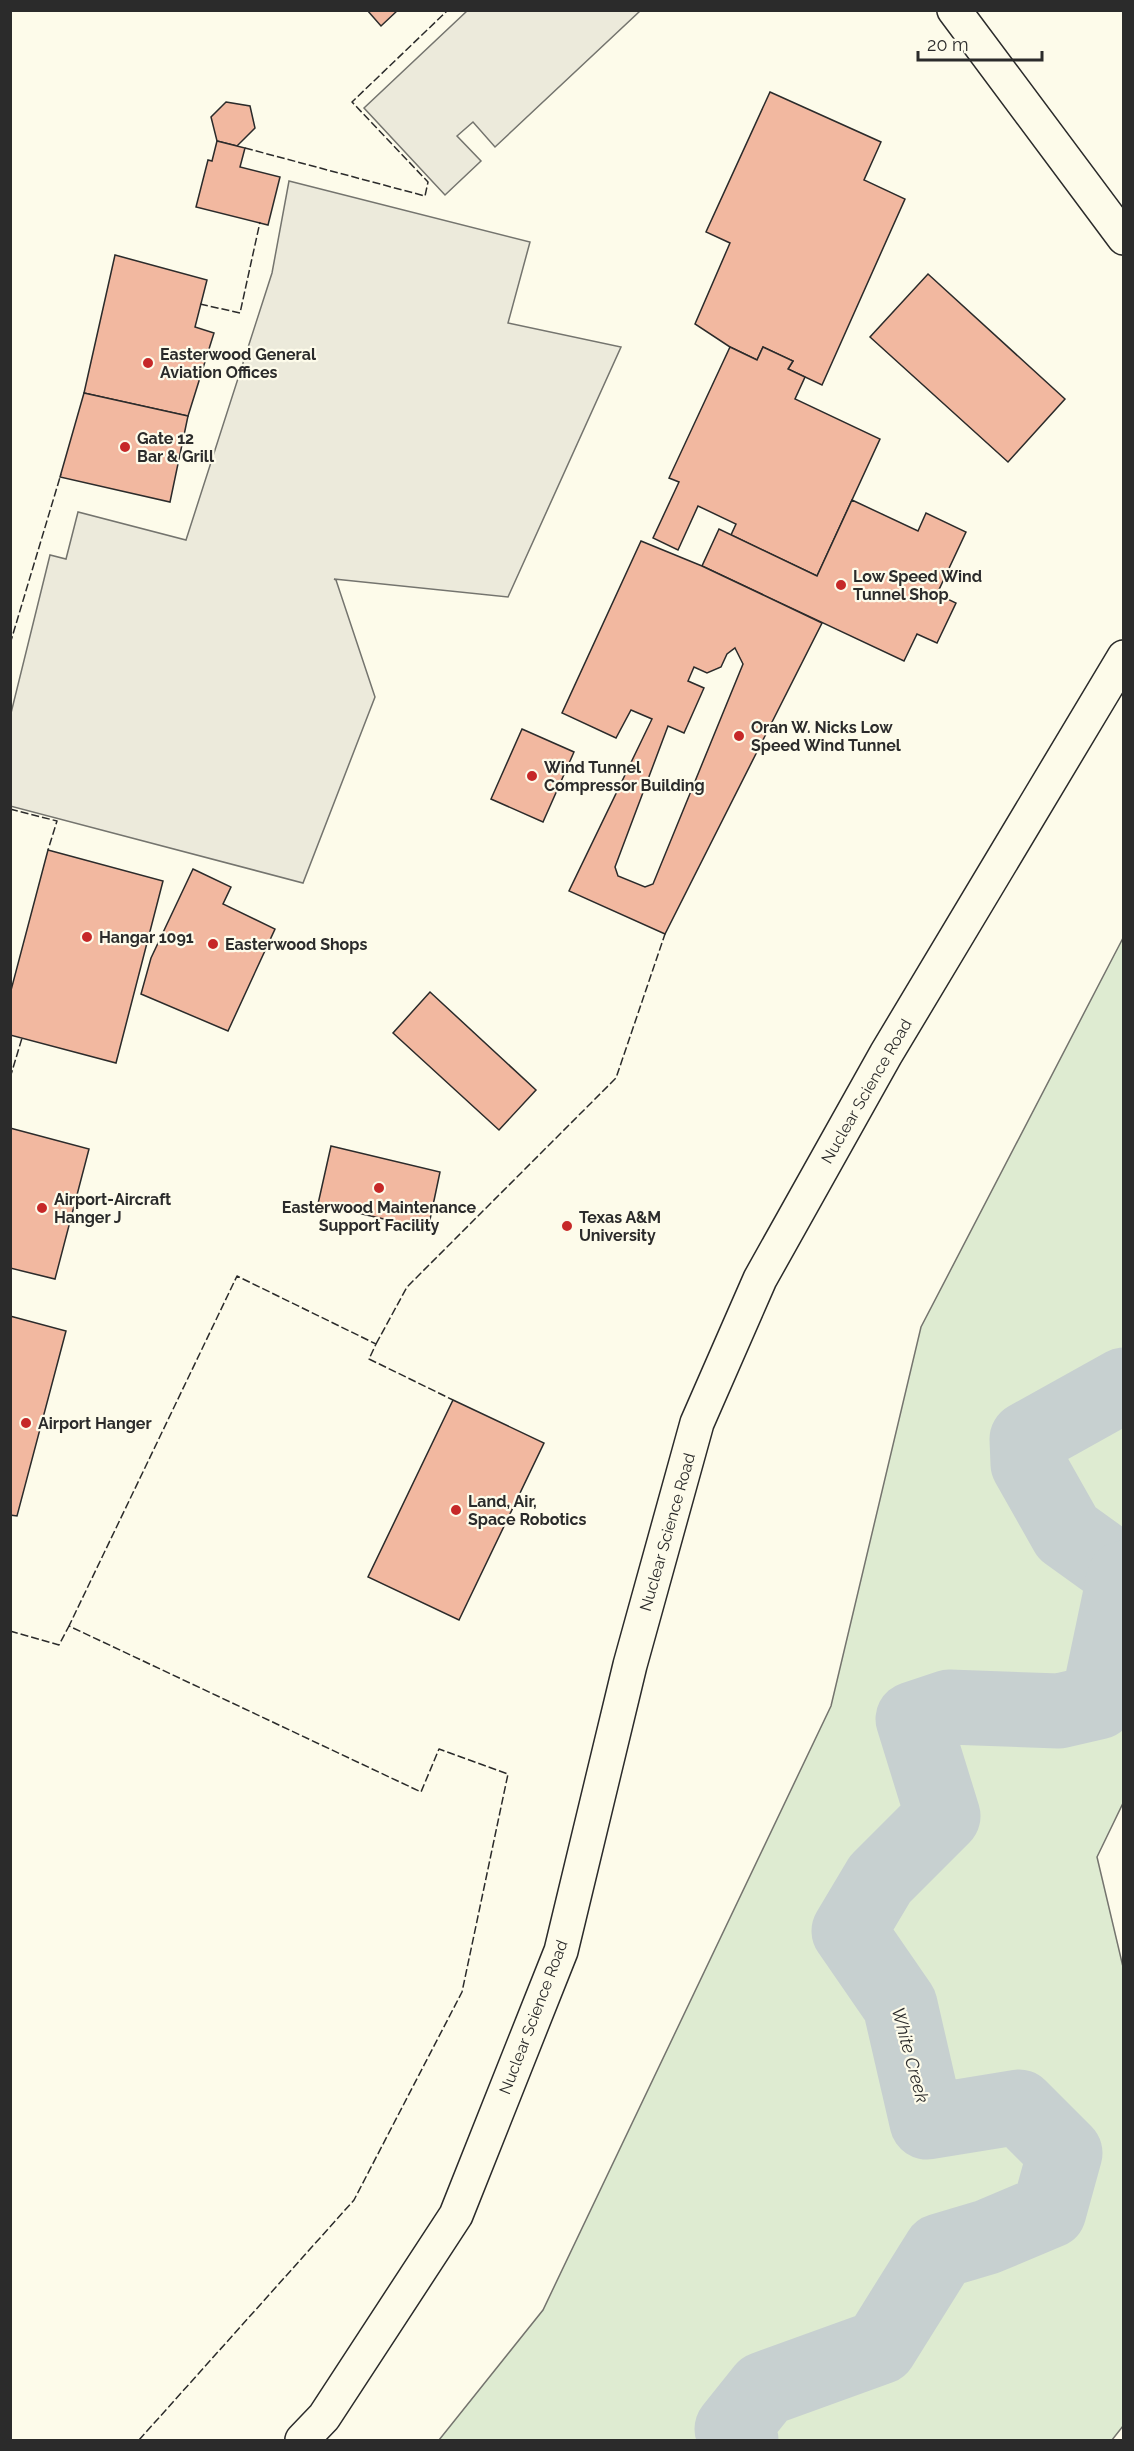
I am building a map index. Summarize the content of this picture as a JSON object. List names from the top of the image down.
{
  "streets": {
    "street": ["Nuclear Science Road"]
  },
  "water": ["White Creek"],
  "places": [
    "Easterwood General Aviation Offices",
    "Gate 12 Bar & Grill",
    "Low Speed Wind Tunnel Shop",
    "Oran W. Nicks Low Speed Wind Tunnel",
    "Wind Tunnel Compressor Building",
    "Hangar 1091",
    "Easterwood Shops",
    "Easterwood Maintenance Support Facility",
    "Airport-Aircraft Hanger J",
    "Texas A&M University",
    "Airport Hanger",
    "Land, Air, Space Robotics"
  ],
  "scale_bar": "20 m"
}
